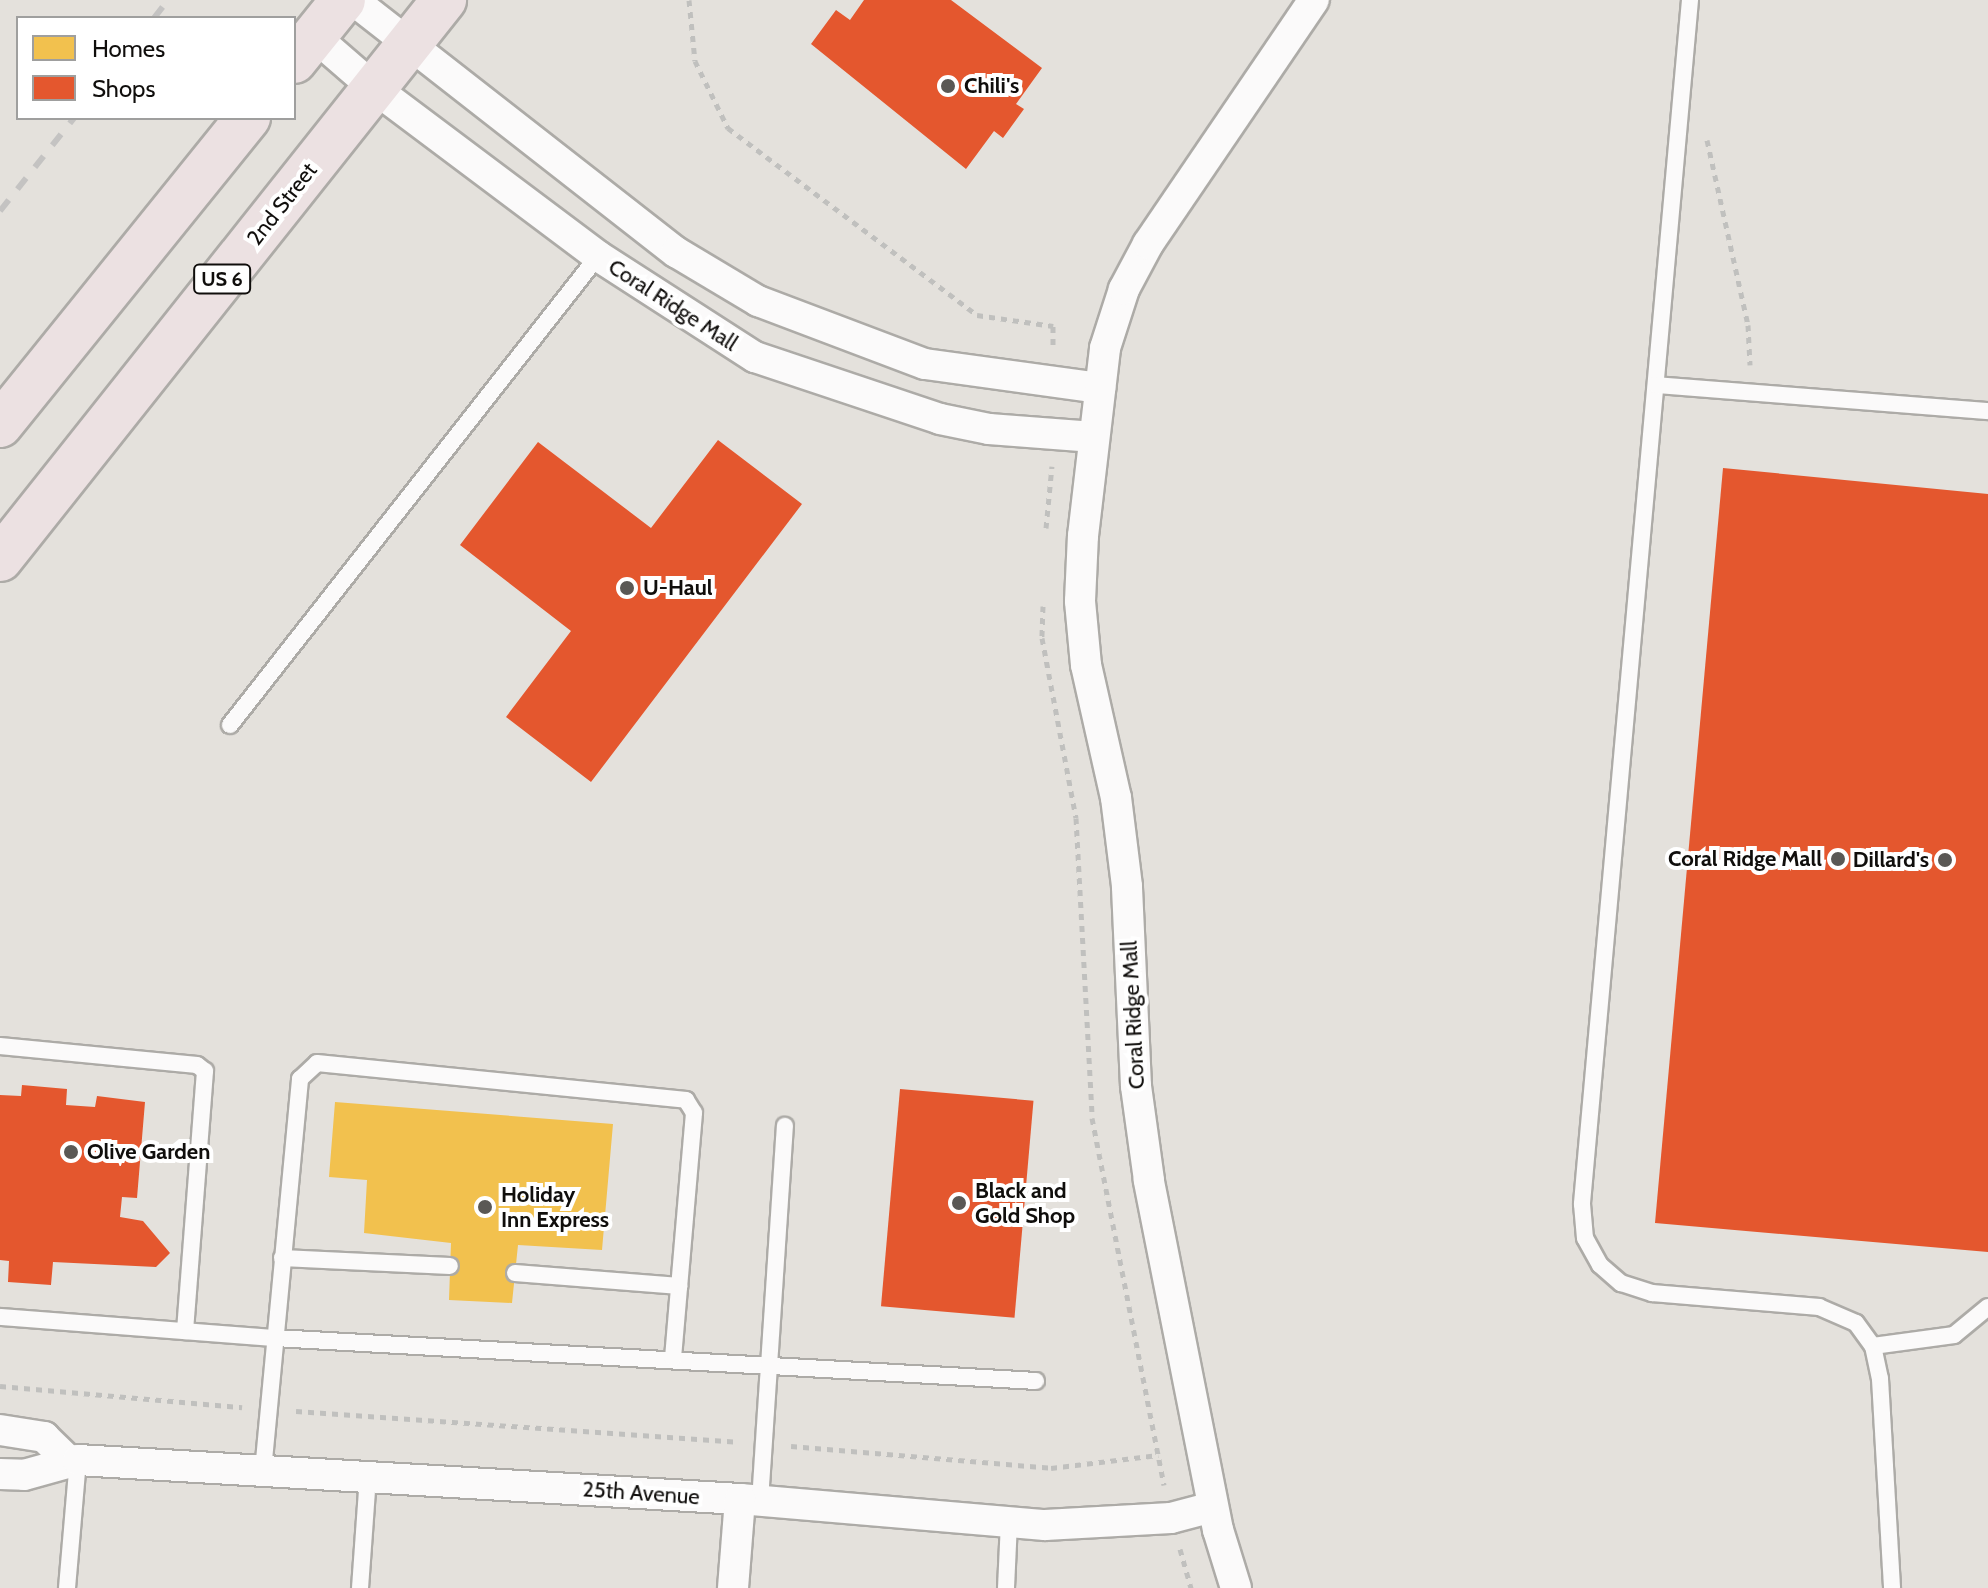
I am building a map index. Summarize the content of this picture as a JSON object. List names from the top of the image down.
{
  "streets": {
    "main road": ["2nd Street", "US 6"],
    "street": ["Coral Ridge Mall", "25th Avenue"]
  },
  "crossings": [
    ["2nd Street", "Coral Ridge Mall"],
    ["Coral Ridge Mall", "25th Avenue"]
  ],
  "places": [
    "Chili's",
    "U-Haul",
    "Coral Ridge Mall",
    "Dillard's",
    "Olive Garden",
    "Black and Gold Shop",
    "Holiday Inn Express"
  ],
  "legend": ["Homes", "Shops"]
}
